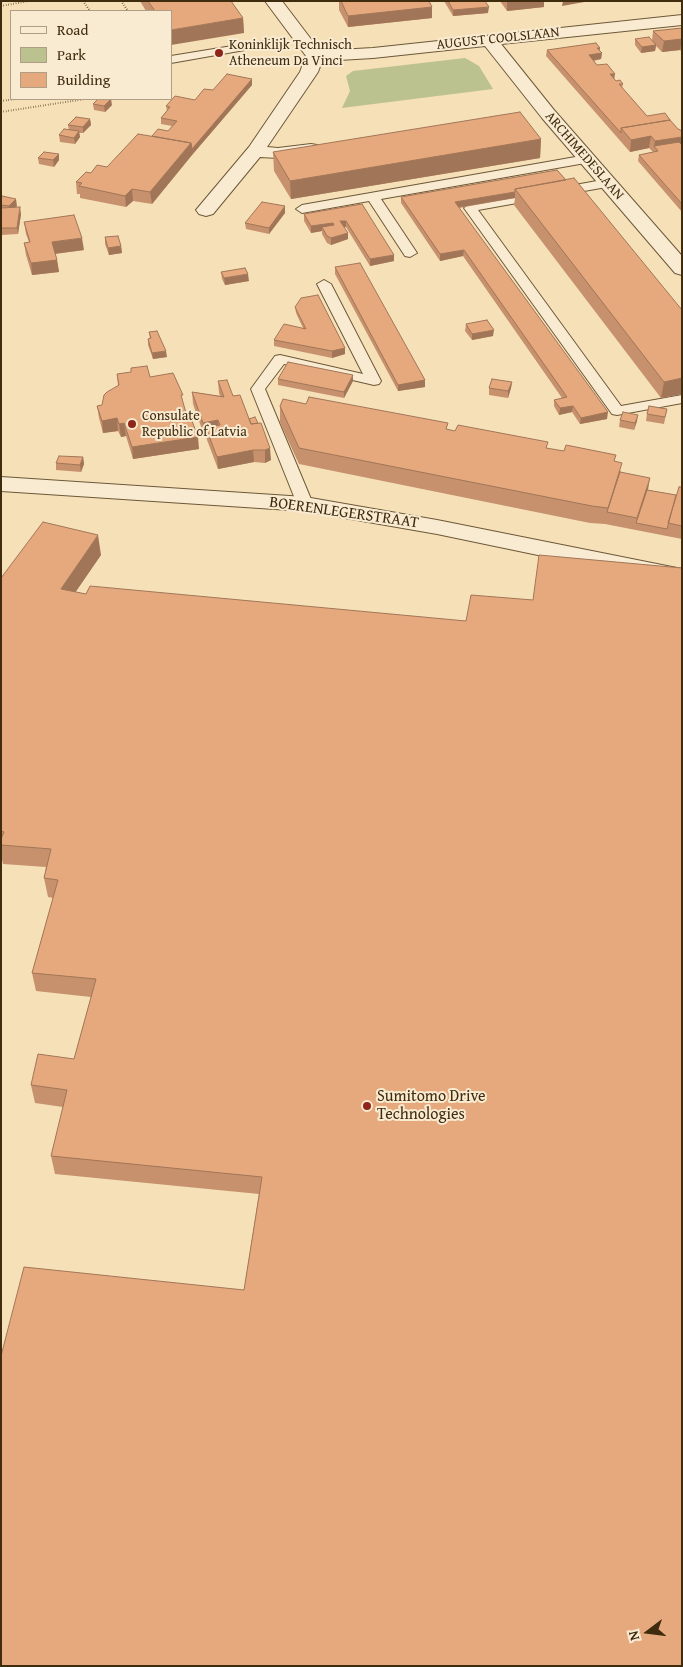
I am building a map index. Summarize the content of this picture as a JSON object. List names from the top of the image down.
{
  "streets": {
    "street": ["AUGUST COOLSLAAN", "ARCHIMEDESLAAN", "BOERENLEGERSTRAAT"]
  },
  "crossings": [
    ["AUGUST COOLSLAAN", "ARCHIMEDESLAAN"]
  ],
  "places": ["Koninklijk Technisch Atheneum Da Vinci", "Consulate Republic of Latvia", "Sumitomo Drive Technologies"],
  "legend": ["Road", "Park", "Building"],
  "north": "left"
}
